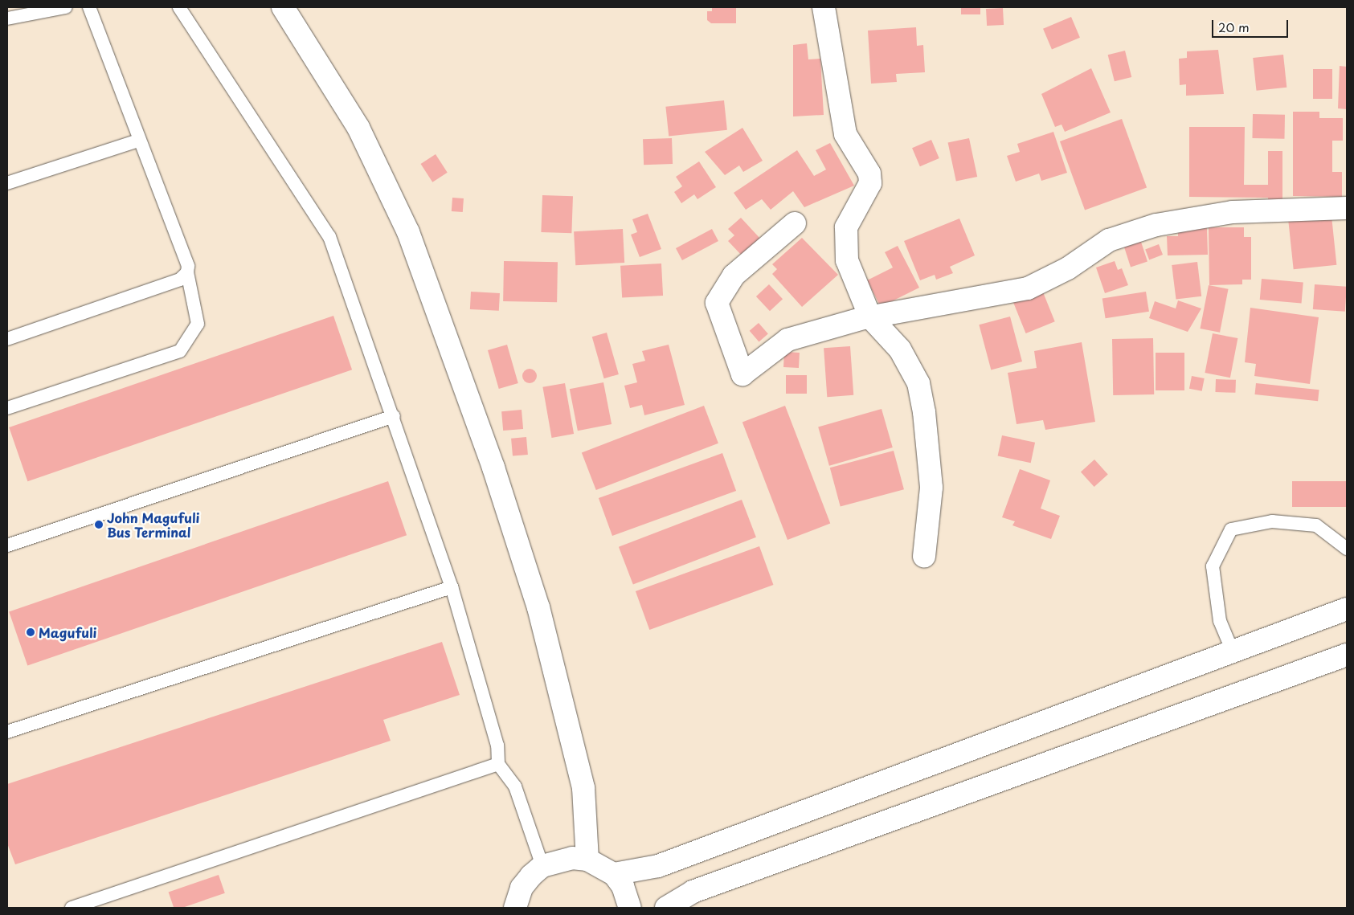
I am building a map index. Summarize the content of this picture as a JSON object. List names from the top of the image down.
{
  "places": ["John Magufuli Bus Terminal", "Magufuli"],
  "scale_bar": "20 m"
}
